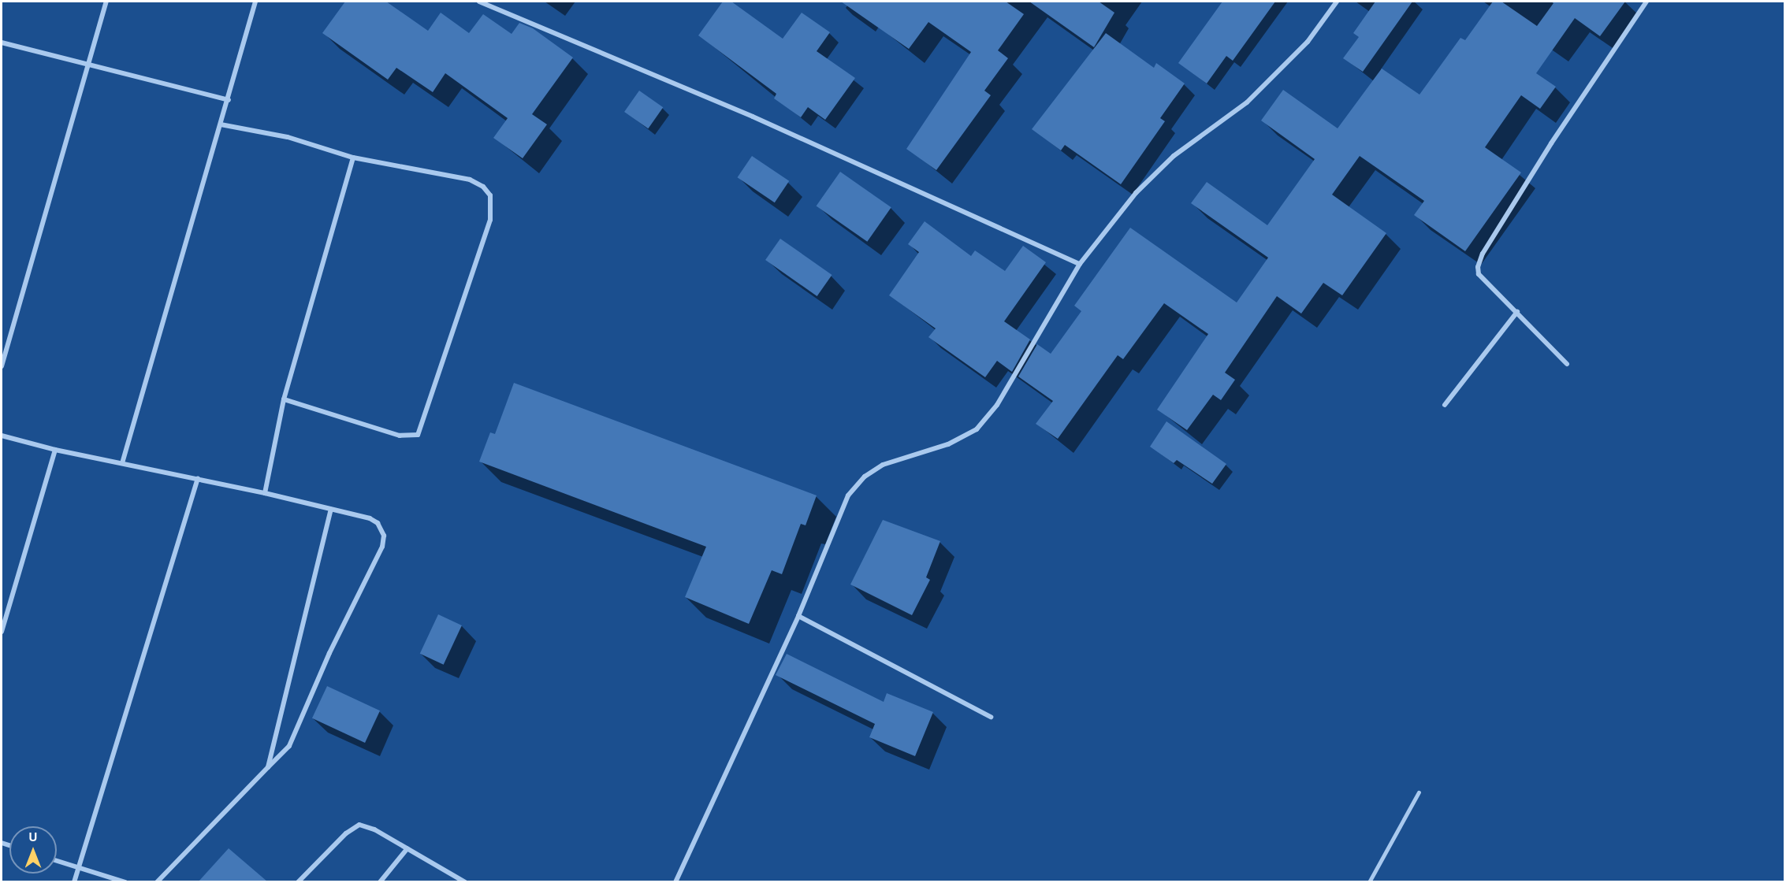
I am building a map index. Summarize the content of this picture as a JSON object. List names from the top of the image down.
{
  "north": "top"
}
